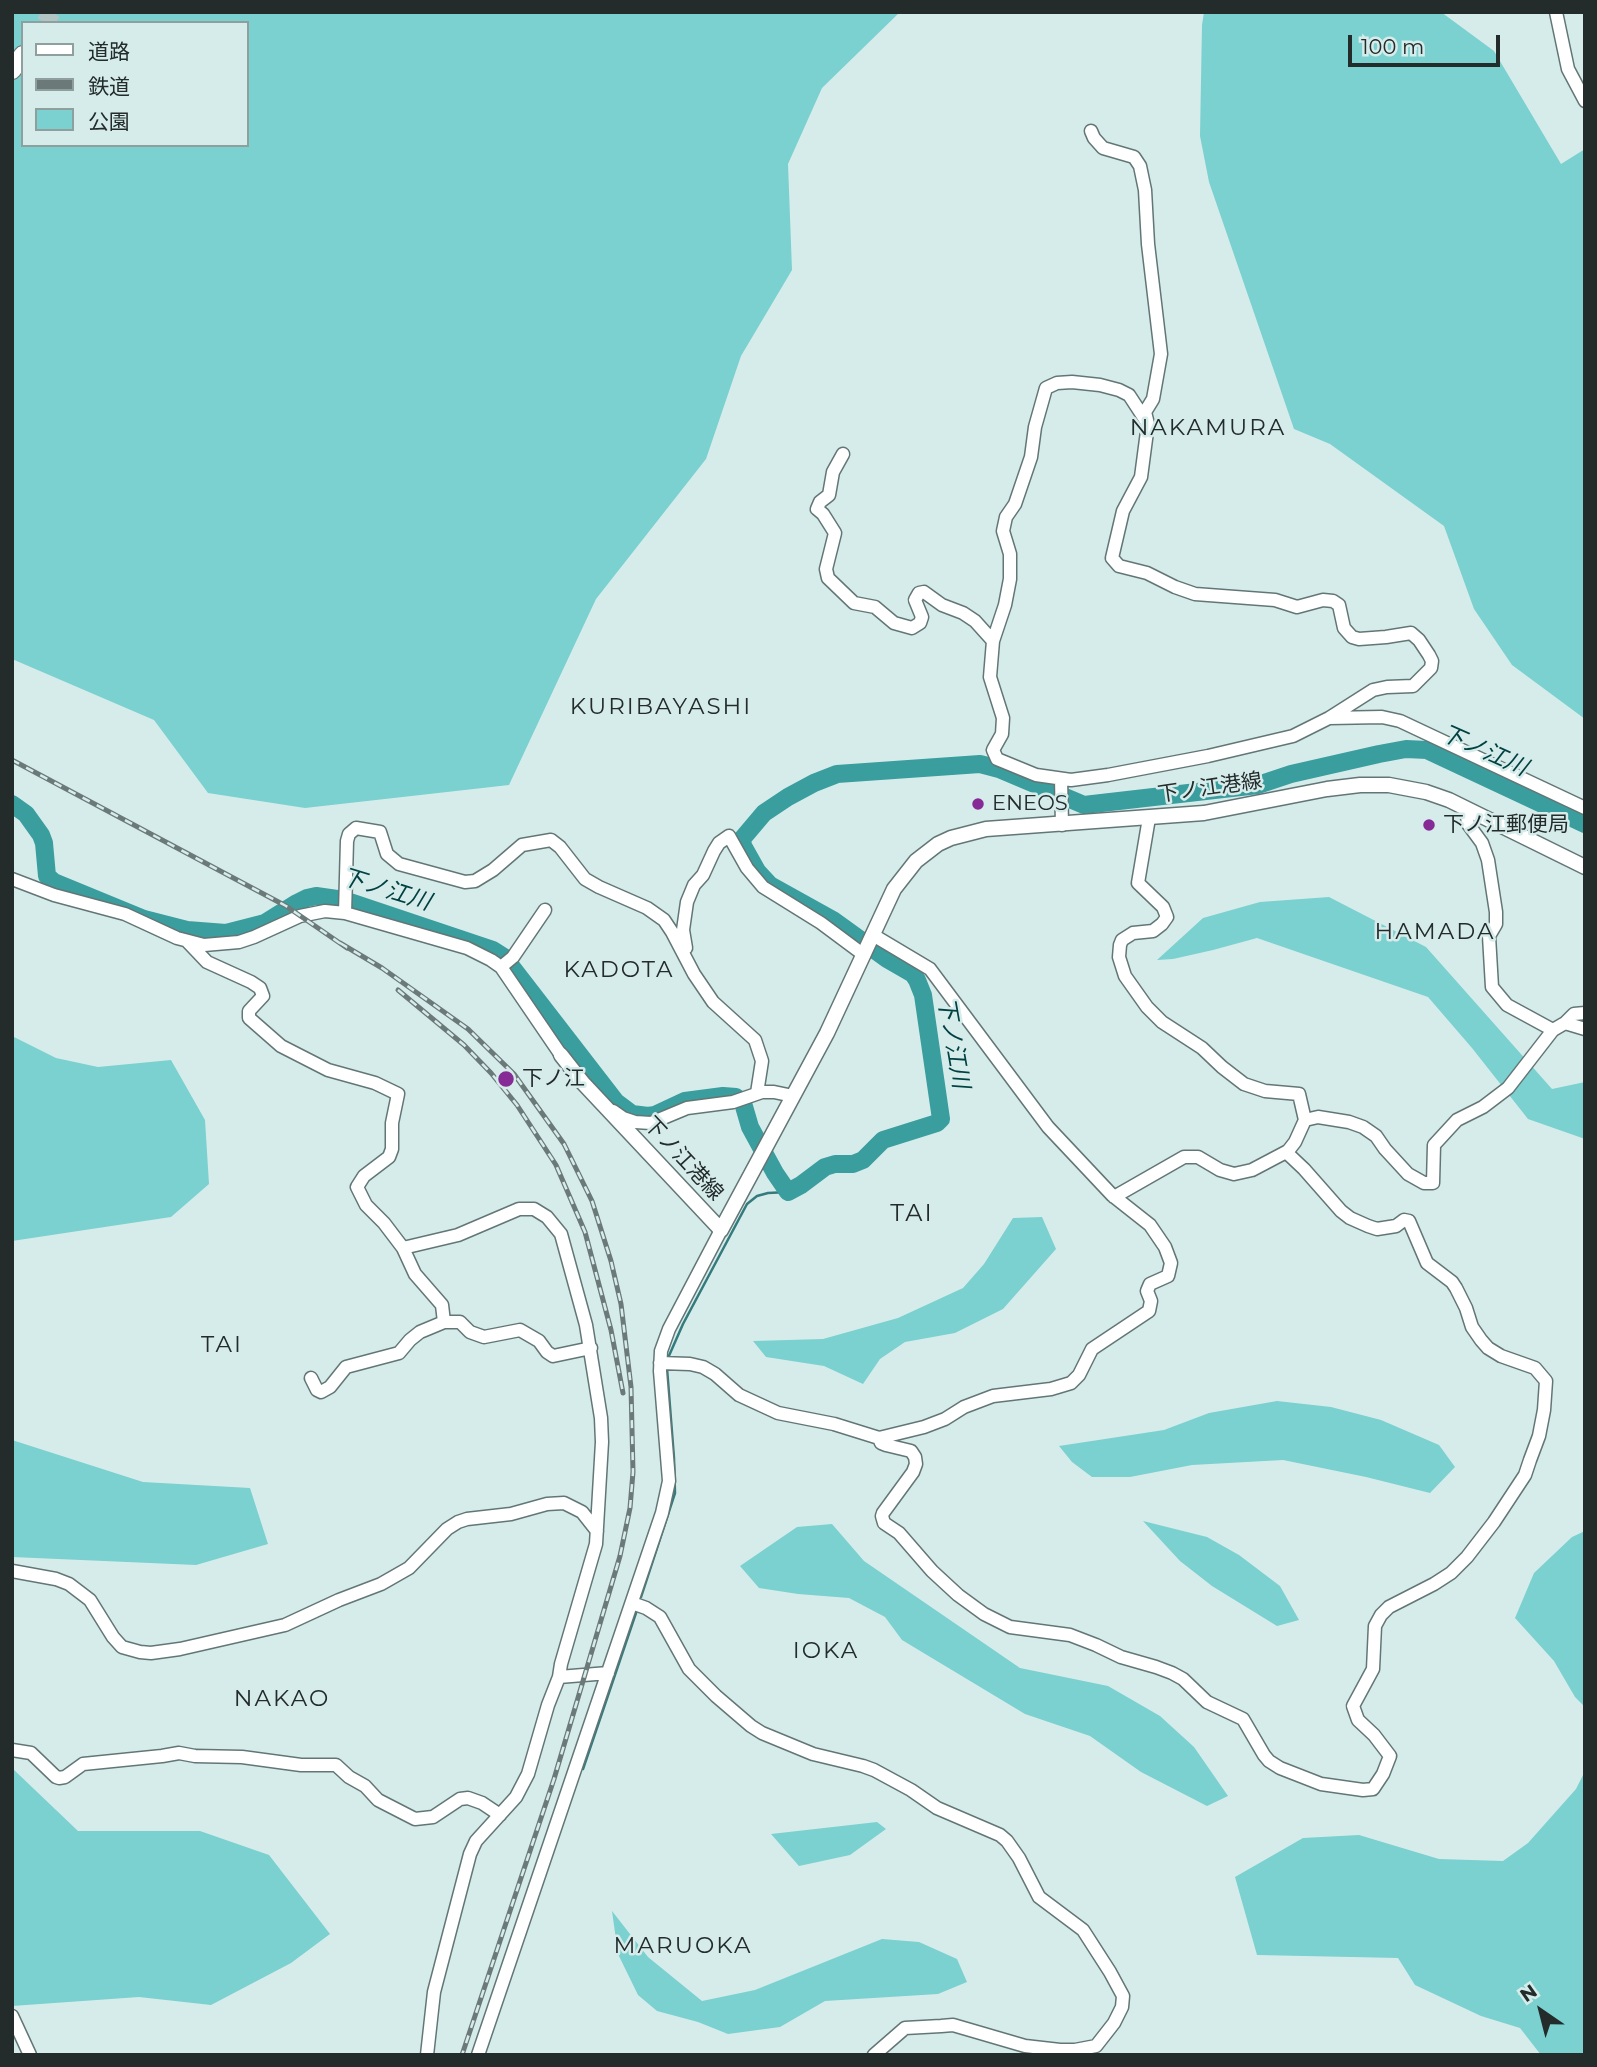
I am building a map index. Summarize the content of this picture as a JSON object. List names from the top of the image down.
{
  "streets": {
    "main road": ["下ノ江港線"]
  },
  "districts": [
    "NAKAMURA",
    "KURIBAYASHI",
    "HAMADA",
    "KADOTA",
    "TAI",
    "TAI",
    "IOKA",
    "NAKAO",
    "MARUOKA"
  ],
  "water": ["下ノ江川"],
  "places": ["ENEOS", "下ノ江郵便局", "下ノ江"],
  "legend": ["道路", "鉄道", "公園"],
  "scale_bar": "100 m",
  "north": "top left"
}
